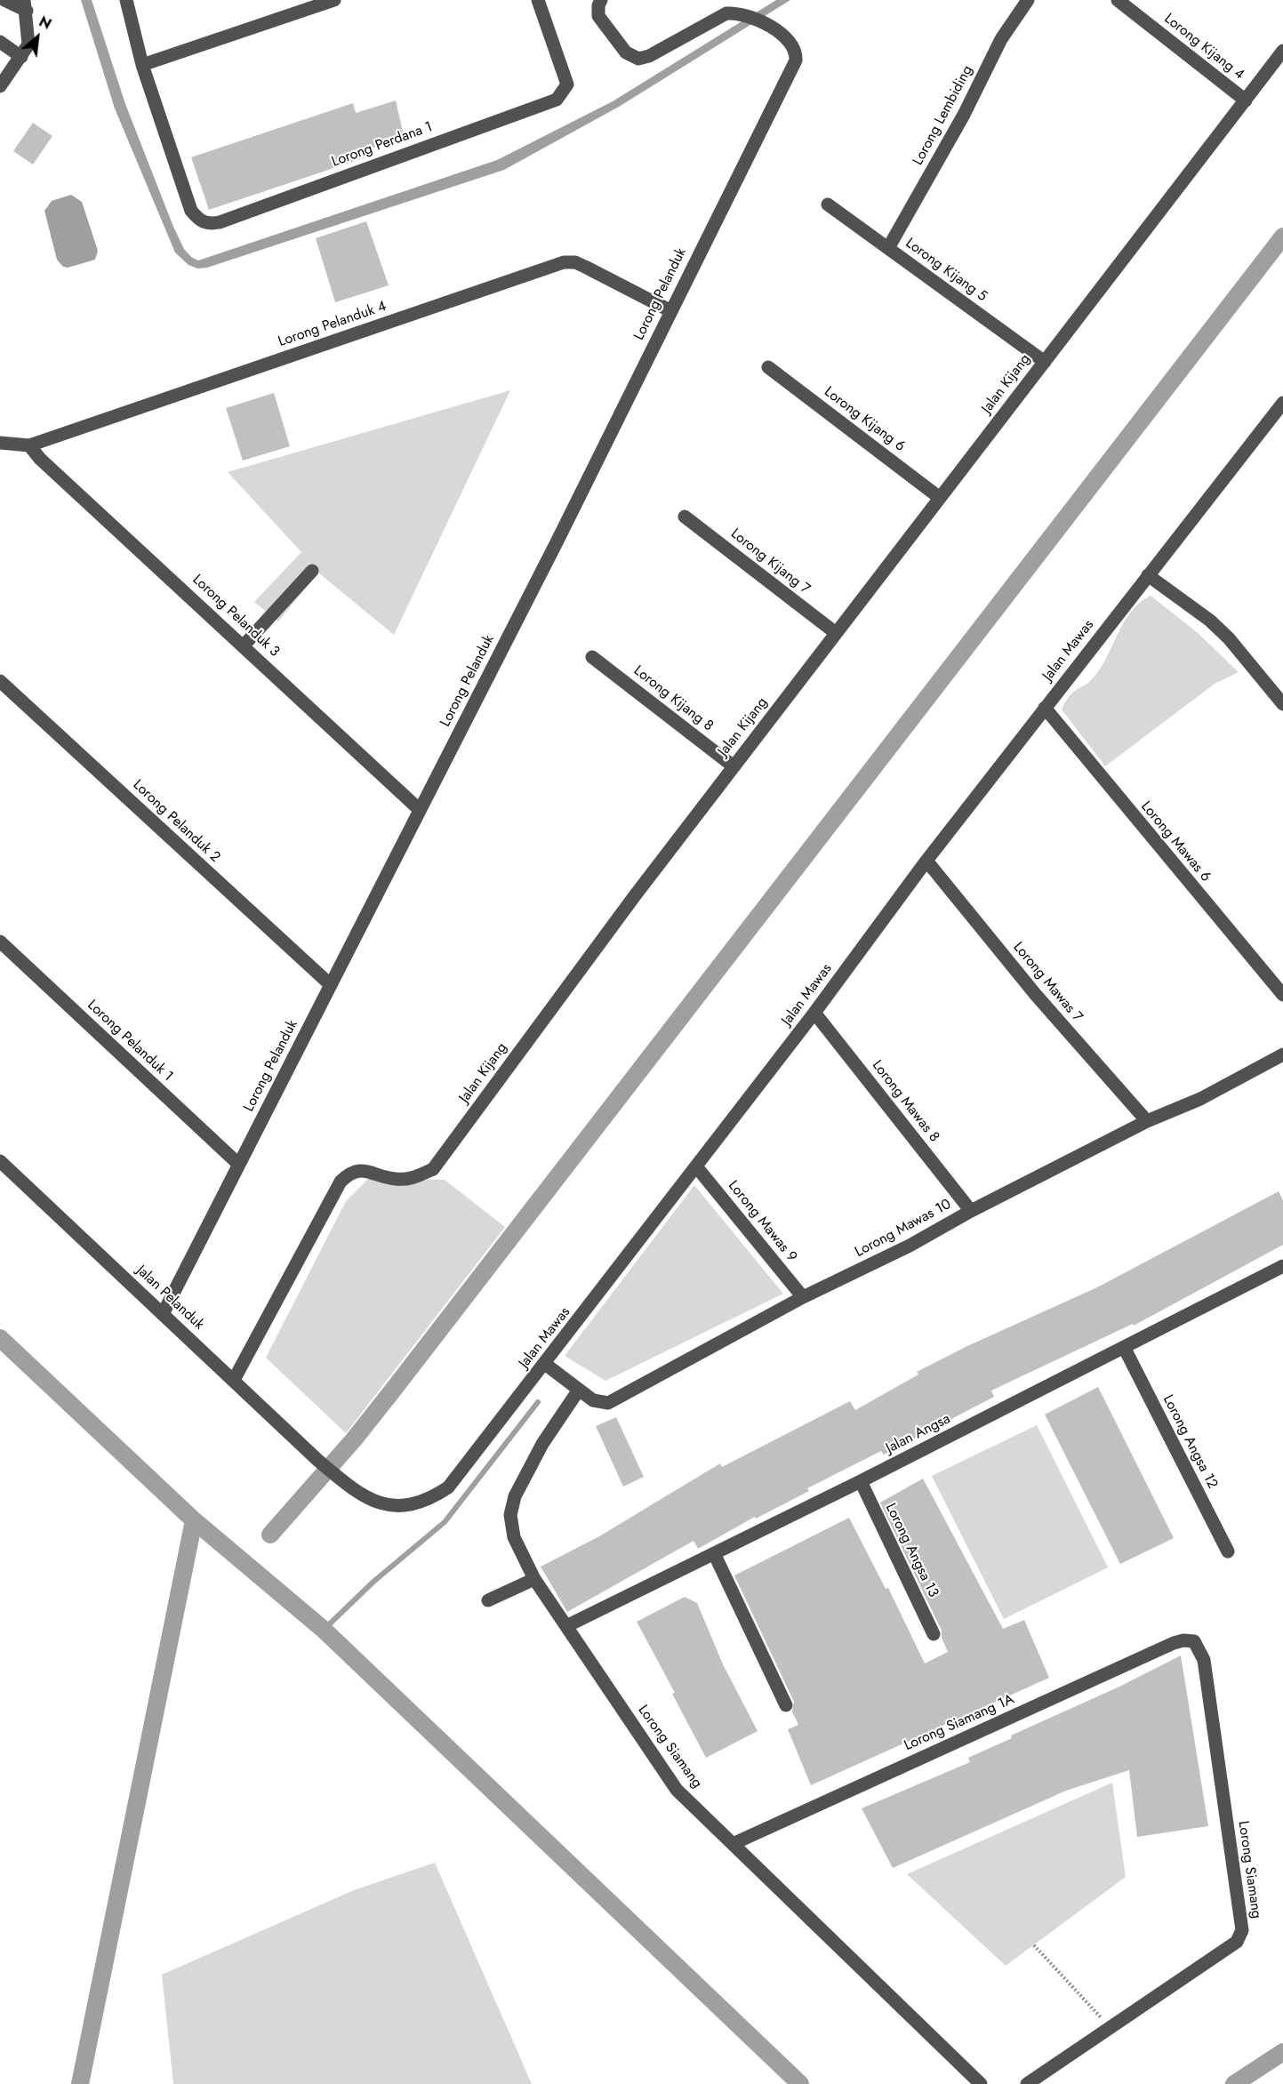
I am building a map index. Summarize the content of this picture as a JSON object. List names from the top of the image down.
{
  "streets": {
    "street": [
      "Lorong Kijang 4",
      "Lorong Lembiding",
      "Lorong Perdana 1",
      "Lorong Kijang 5",
      "Lorong Pelanduk",
      "Lorong Pelanduk 4",
      "Jalan Kijang",
      "Lorong Kijang 6",
      "Lorong Kijang 7",
      "Lorong Pelanduk 3",
      "Jalan Mawas",
      "Lorong Kijang 8",
      "Lorong Pelanduk 2",
      "Lorong Mawas 6",
      "Lorong Mawas 7",
      "Lorong Pelanduk 1",
      "Lorong Mawas 8",
      "Lorong Mawas 9",
      "Lorong Mawas 10",
      "Jalan Pelanduk",
      "Jalan Angsa",
      "Lorong Angsa 12",
      "Lorong Angsa 13",
      "Lorong Siamang 1A",
      "Lorong Siamang"
    ]
  },
  "crossings": [
    ["Lorong Kijang 4", "Jalan Kijang"],
    ["Lorong Lembiding", "Lorong Kijang 5"],
    ["Lorong Kijang 5", "Jalan Kijang"],
    ["Lorong Pelanduk", "Lorong Pelanduk 4"],
    ["Lorong Pelanduk", "Lorong Pelanduk 3"],
    ["Lorong Pelanduk", "Lorong Pelanduk 2"],
    ["Lorong Pelanduk", "Lorong Pelanduk 1"],
    ["Lorong Pelanduk", "Jalan Pelanduk"],
    ["Lorong Pelanduk 4", "Lorong Pelanduk 3"],
    ["Jalan Kijang", "Lorong Kijang 6"],
    ["Jalan Kijang", "Lorong Kijang 7"],
    ["Jalan Kijang", "Lorong Kijang 8"],
    ["Jalan Kijang", "Jalan Pelanduk"],
    ["Jalan Mawas", "Lorong Mawas 6"],
    ["Jalan Mawas", "Lorong Mawas 7"],
    ["Jalan Mawas", "Lorong Mawas 8"],
    ["Jalan Mawas", "Lorong Mawas 9"],
    ["Jalan Mawas", "Lorong Mawas 10"],
    ["Jalan Mawas", "Jalan Pelanduk"],
    ["Lorong Mawas 7", "Lorong Mawas 10"],
    ["Lorong Mawas 8", "Lorong Mawas 10"],
    ["Lorong Mawas 9", "Lorong Mawas 10"],
    ["Lorong Mawas 10", "Lorong Siamang"],
    ["Jalan Angsa", "Lorong Angsa 12"],
    ["Jalan Angsa", "Lorong Angsa 13"],
    ["Jalan Angsa", "Lorong Siamang"],
    ["Lorong Siamang 1A", "Lorong Siamang"]
  ],
  "north": "top right"
}
